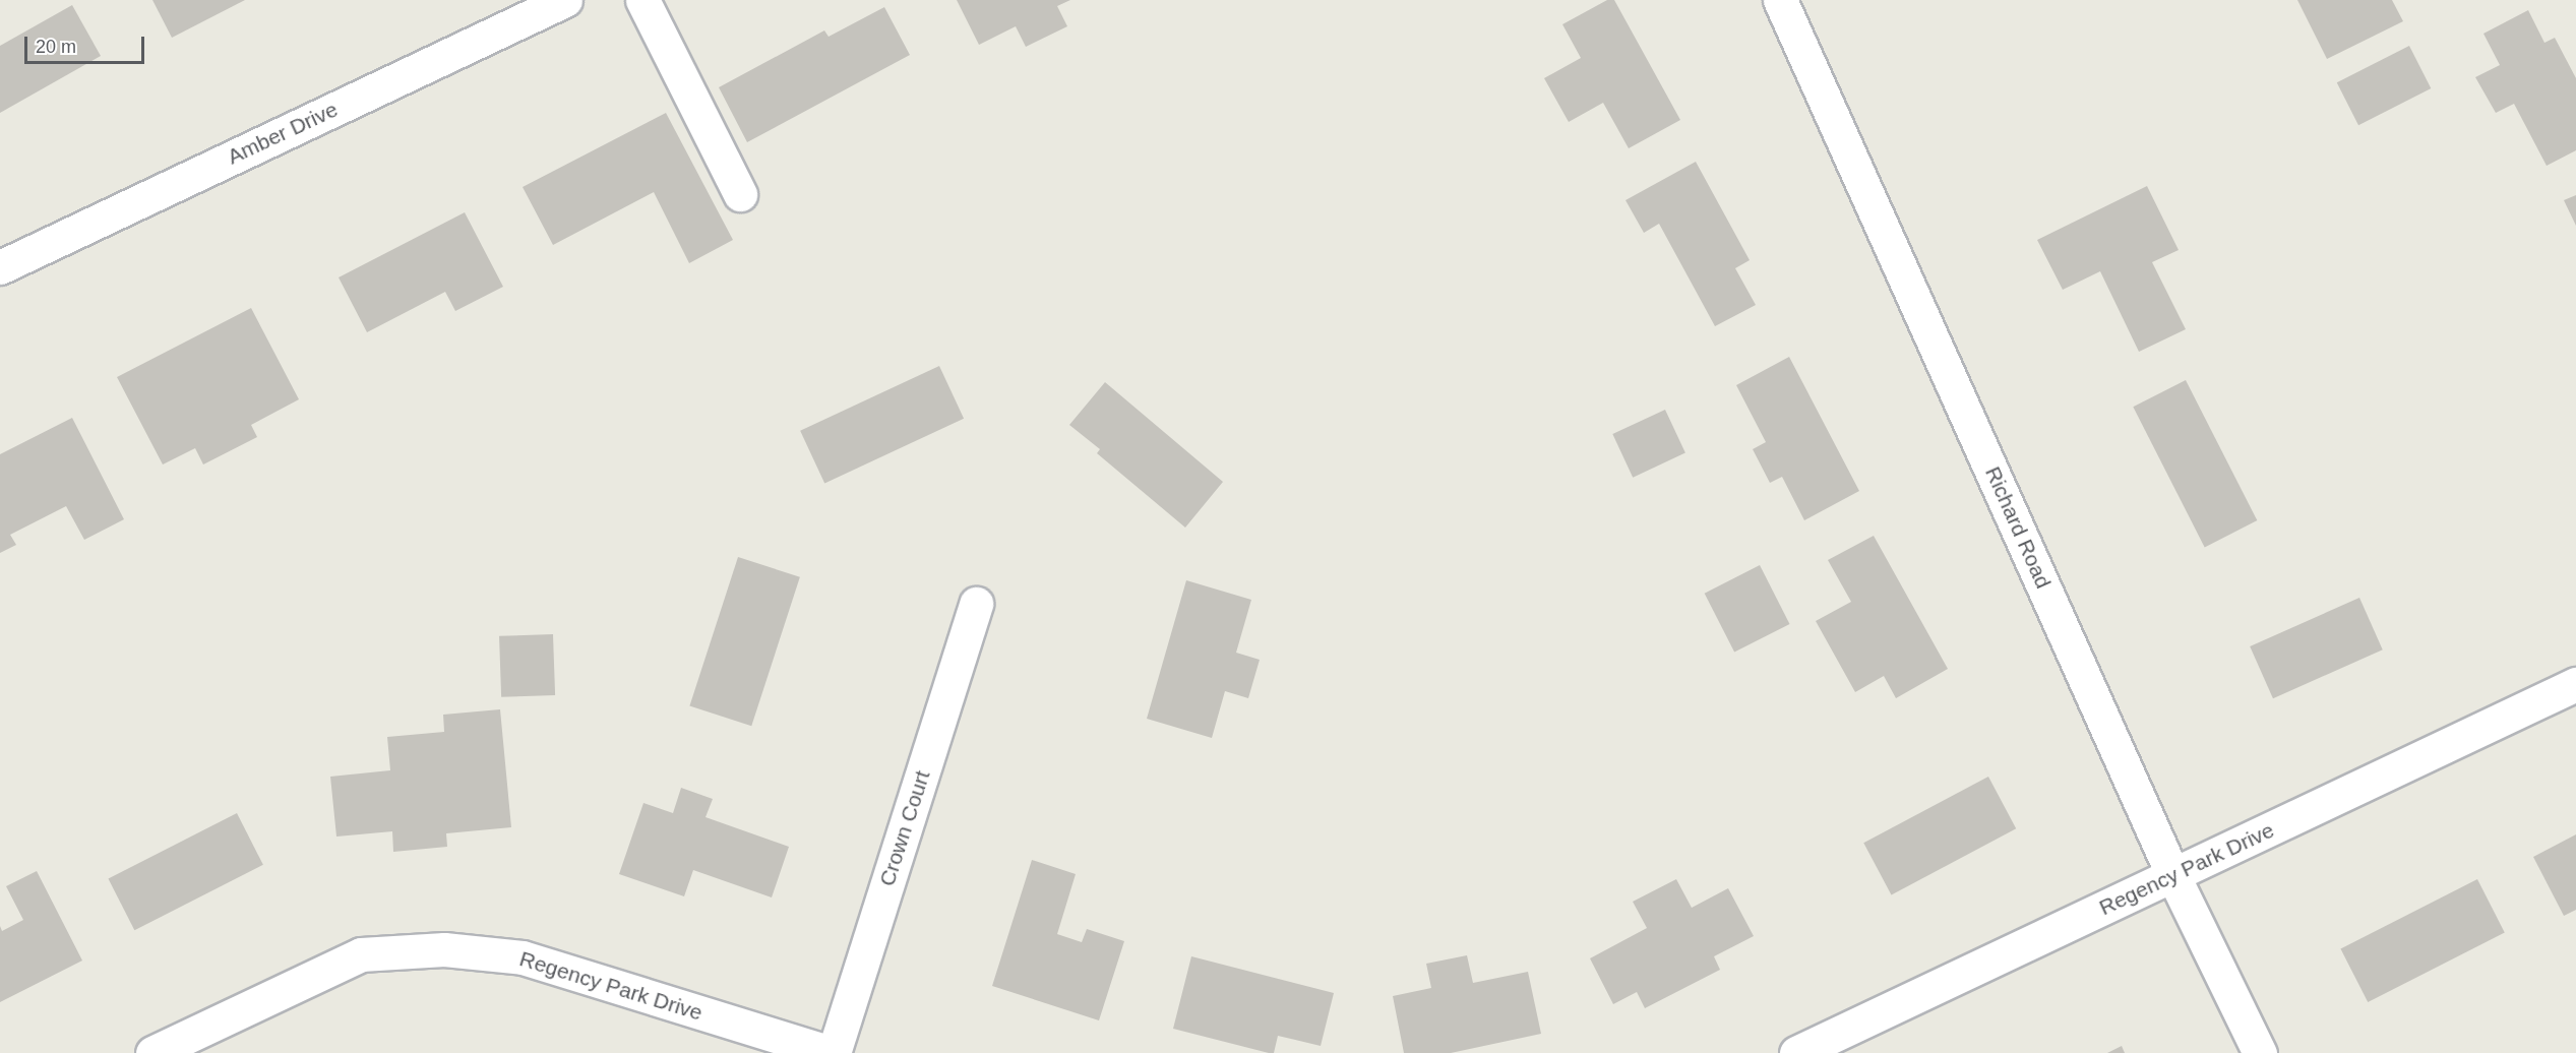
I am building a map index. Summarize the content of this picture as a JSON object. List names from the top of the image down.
{
  "streets": {
    "street": [
      "Amber Drive",
      "Richard Road",
      "Crown Court",
      "Regency Park Drive"
    ]
  },
  "crossings": [
    ["Richard Road", "Regency Park Drive"],
    ["Crown Court", "Regency Park Drive"]
  ],
  "scale_bar": "20 m"
}
